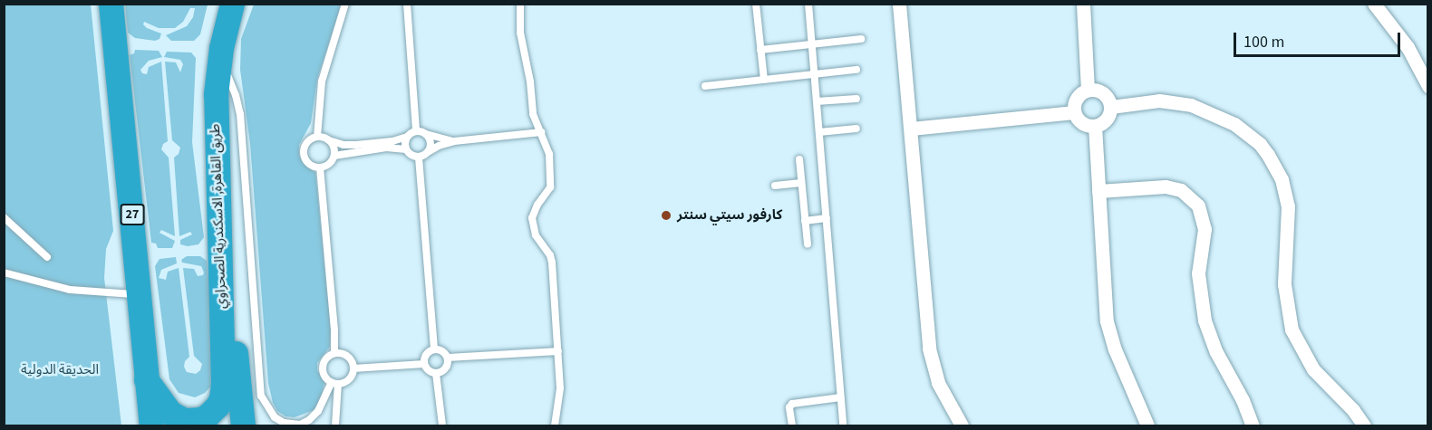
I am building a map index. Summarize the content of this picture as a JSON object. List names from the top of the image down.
{
  "streets": {
    "highway": ["27", "طريق القاهرة, الاسكندرية الصحراوي"]
  },
  "parks": ["الحديقة الدولية"],
  "places": ["كارفور سيتي سنتر"],
  "scale_bar": "100 m"
}
